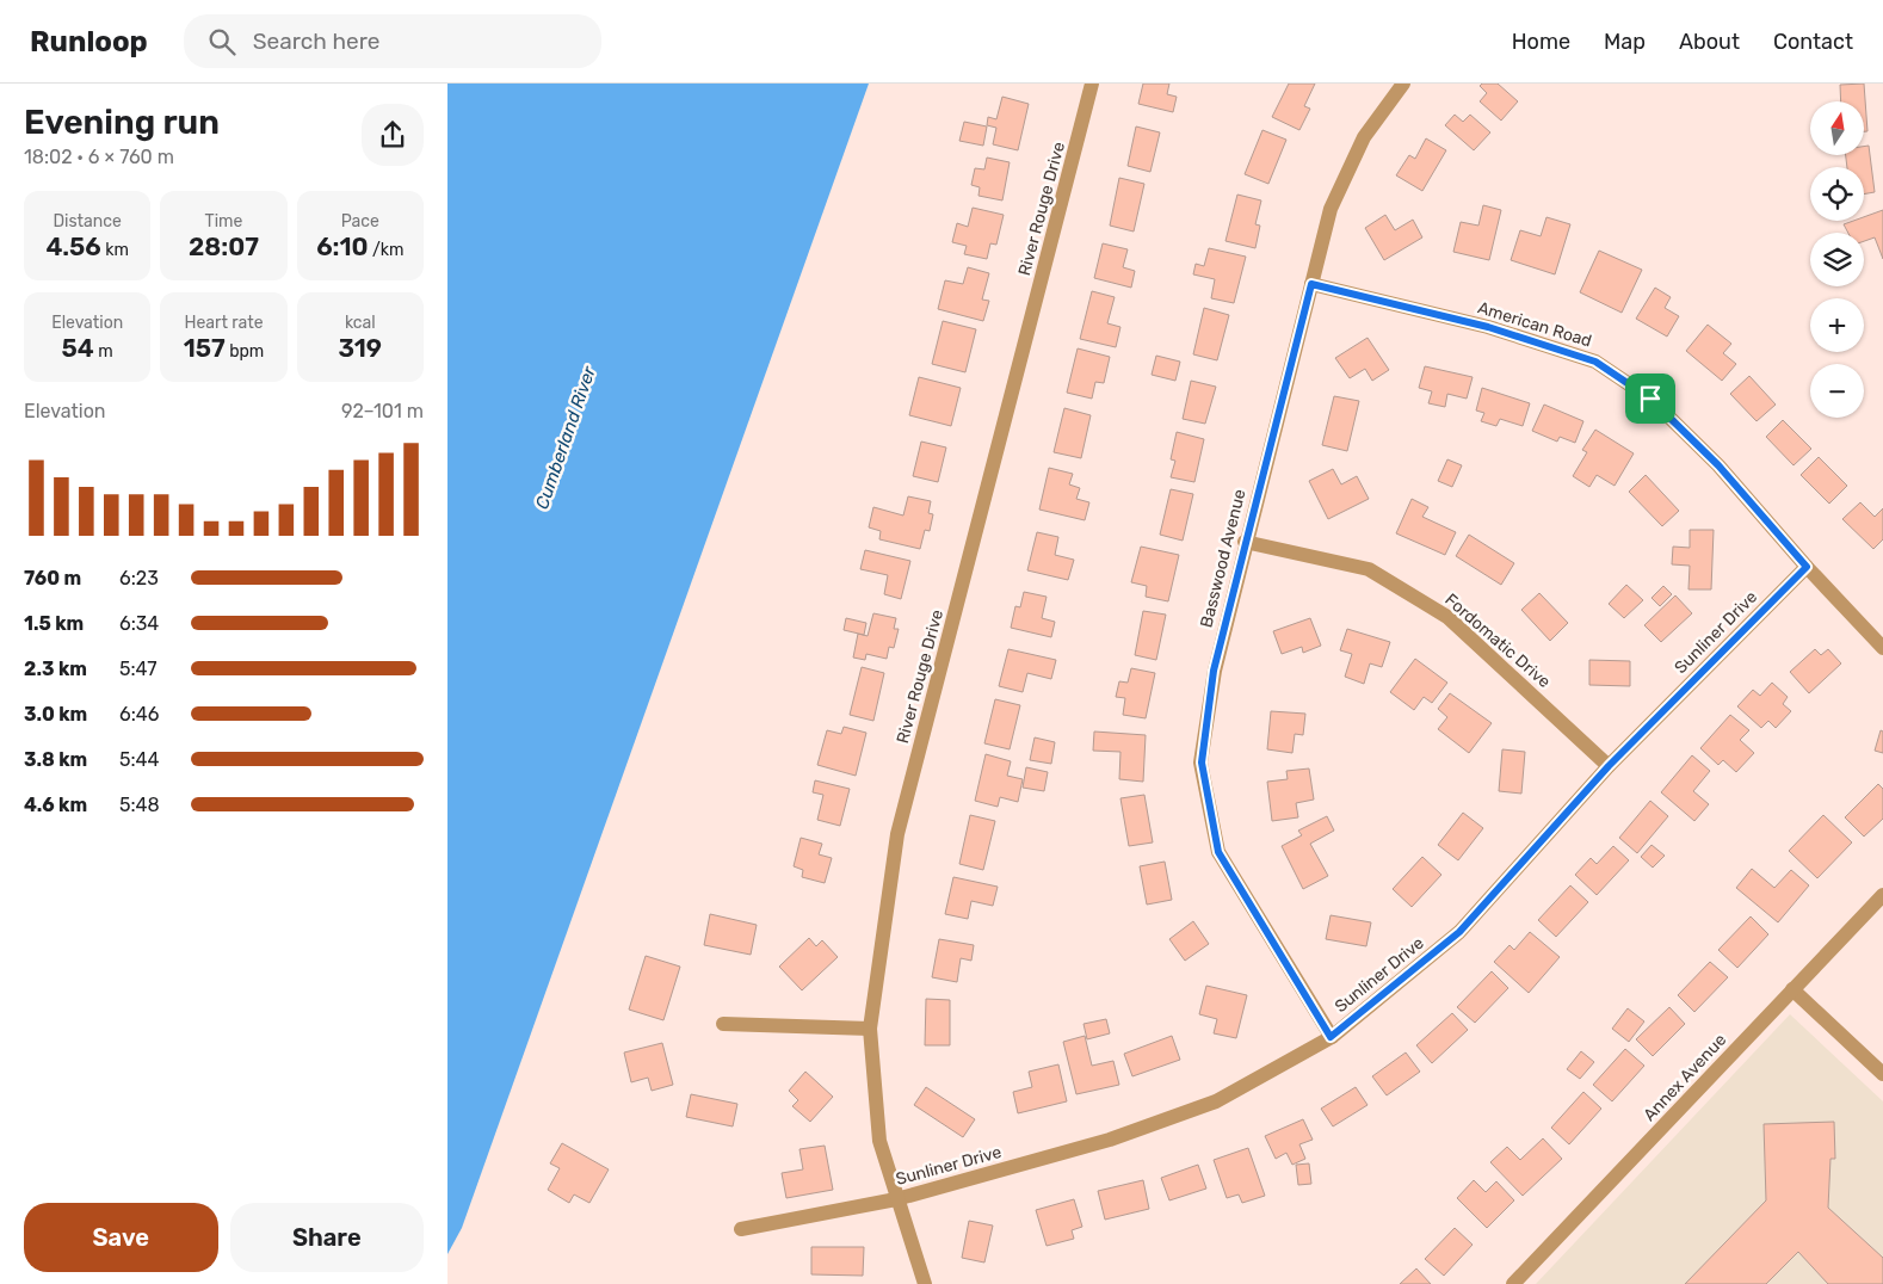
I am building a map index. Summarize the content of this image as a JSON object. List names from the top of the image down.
{
  "streets": {
    "street": [
      "River Rouge Drive",
      "American Road",
      "Basswood Avenue",
      "Sunliner Drive",
      "Fordomatic Drive",
      "Annex Avenue"
    ]
  },
  "crossings": [
    ["River Rouge Drive", "Sunliner Drive"],
    ["American Road", "Basswood Avenue"],
    ["American Road", "Sunliner Drive"],
    ["Basswood Avenue", "Sunliner Drive"],
    ["Basswood Avenue", "Fordomatic Drive"],
    ["Sunliner Drive", "Fordomatic Drive"]
  ],
  "water": ["Cumberland River"],
  "north": "top",
  "page": {
    "header": "Runloop",
    "search": "Search here",
    "nav": [
      "Home",
      "Map",
      "About",
      "Contact"
    ],
    "heading": ["Evening run", "18:02 · 6 × 760 m"],
    "map_buttons": ["+", "−"],
    "stats": [
      ["Distance", "4.56 km"],
      ["Time", "28:07"],
      ["Pace", "6:10 /km"],
      ["Elevation", "54 m"],
      ["Heart rate", "157 bpm"],
      ["kcal", "319"]
    ],
    "chart": ["Elevation", "92–101 m"],
    "list": [
      {
        "name": "760 m",
        "note": "6:23"
      },
      {
        "name": "1.5 km",
        "note": "6:34"
      },
      {
        "name": "2.3 km",
        "note": "5:47"
      },
      {
        "name": "3.0 km",
        "note": "6:46"
      },
      {
        "name": "3.8 km",
        "note": "5:44"
      },
      {
        "name": "4.6 km",
        "note": "5:48"
      }
    ],
    "buttons": ["Save", "Share"]
  }
}
